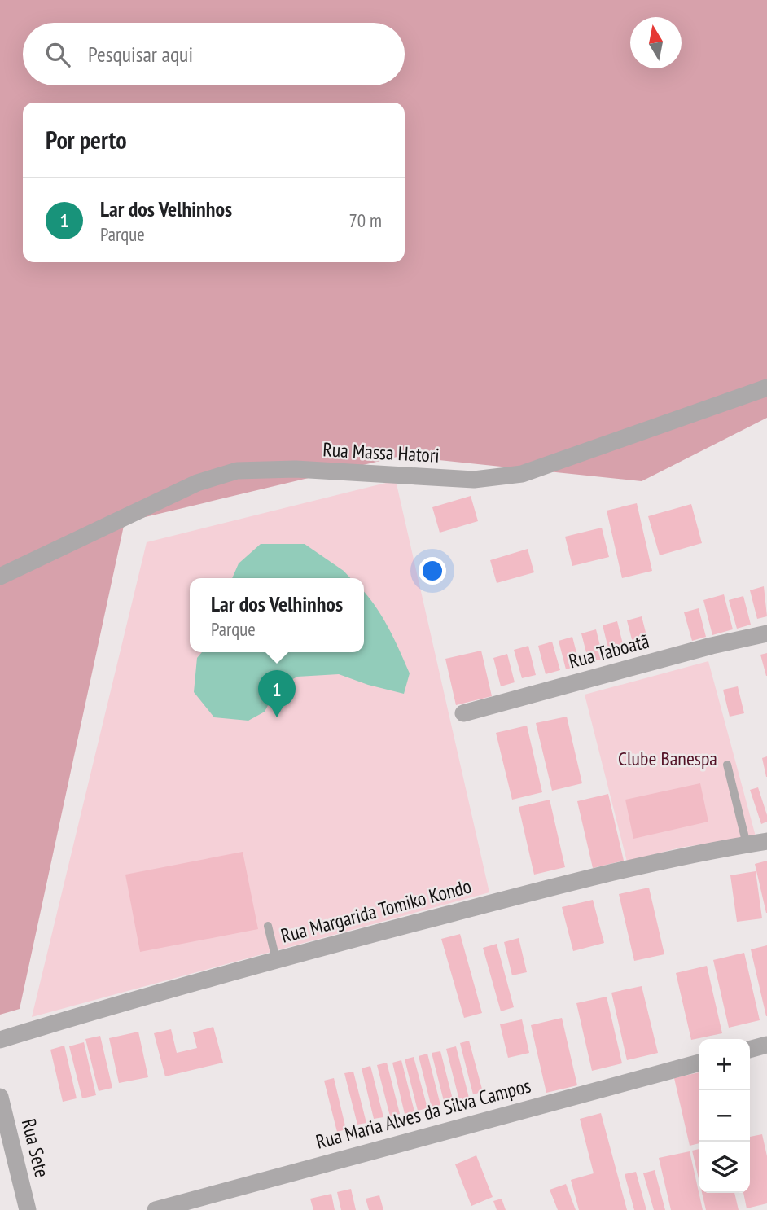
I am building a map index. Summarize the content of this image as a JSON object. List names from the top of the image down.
{
  "streets": {
    "street": [
      "Rua Massa Hatori",
      "Rua Taboatã",
      "Rua Margarida Tomiko Kondo",
      "Rua Maria Alves da Silva Campos",
      "Rua Sete"
    ]
  },
  "parks": ["Clube Banespa"],
  "north": "top",
  "page": {
    "search": "Pesquisar aqui",
    "heading": "Por perto",
    "list": [
      {
        "mark": "1",
        "name": "Lar dos Velhinhos",
        "note": "Parque",
        "value": "70 m"
      }
    ],
    "popup": ["Lar dos Velhinhos", "Parque"],
    "pins": "1",
    "map_buttons": ["+", "−"]
  }
}
